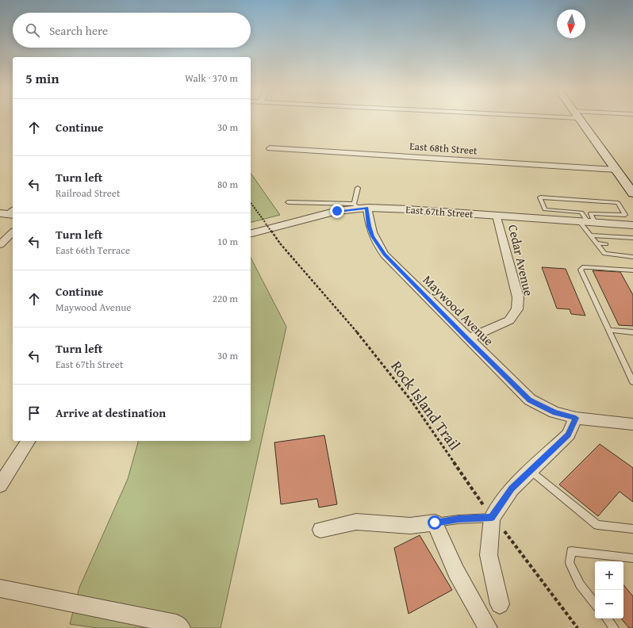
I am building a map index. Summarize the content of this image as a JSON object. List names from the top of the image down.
{
  "streets": {
    "street": [
      "East 68th Street",
      "East 67th Street",
      "Cedar Avenue",
      "Maywood Avenue"
    ],
    "path": ["Rock Island Trail"]
  },
  "crossings": [
    ["East 67th Street", "Cedar Avenue"],
    ["East 67th Street", "Maywood Avenue"],
    ["Cedar Avenue", "Maywood Avenue"]
  ],
  "north": "bottom",
  "page": {
    "search": "Search here",
    "heading": ["5 min", "Walk · 370 m"],
    "list": [
      ["Continue", "30 m"],
      ["Turn left", "Railroad Street", "80 m"],
      ["Turn left", "East 66th Terrace", "10 m"],
      ["Continue", "Maywood Avenue", "220 m"],
      ["Turn left", "East 67th Street", "30 m"],
      "Arrive at destination"
    ],
    "map_buttons": ["+", "−"]
  }
}
